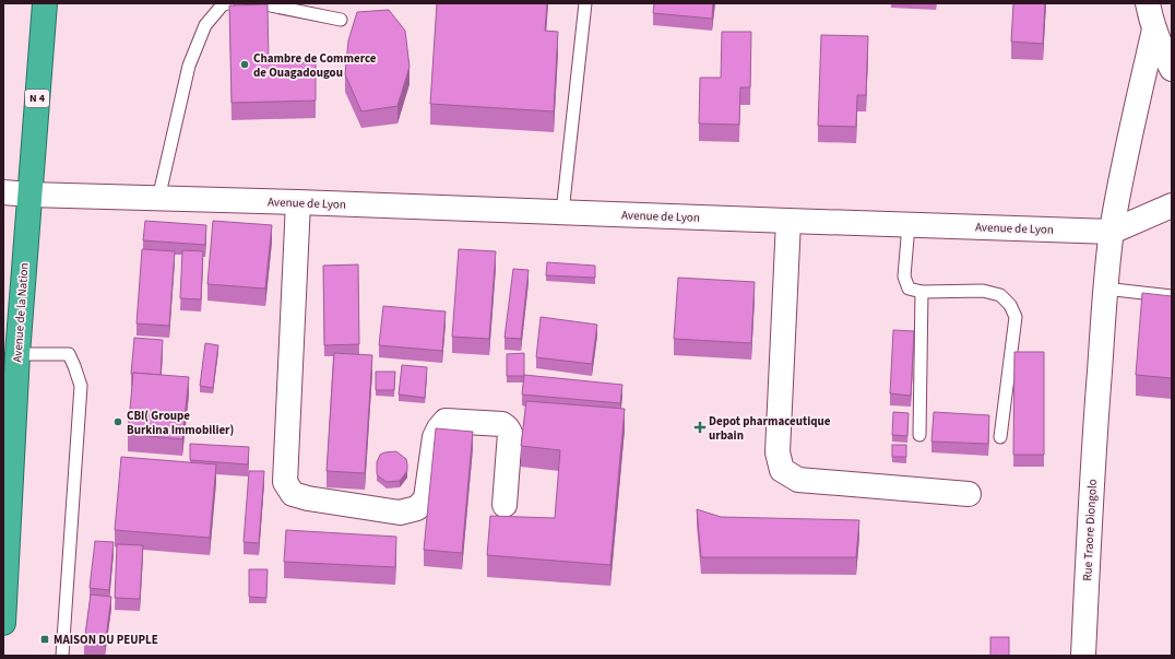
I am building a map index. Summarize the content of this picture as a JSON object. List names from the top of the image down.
{
  "streets": {
    "highway": ["N 4", "Avenue de la Nation"],
    "street": ["Avenue de Lyon", "Rue Traore Diongolo"]
  },
  "crossings": [
    ["Avenue de Lyon", "Avenue de la Nation"],
    ["Avenue de Lyon", "Rue Traore Diongolo"]
  ],
  "places": {
    "other": ["Chambre de Commerce de Ouagadougou", "CBI( Groupe Burkina Immobilier)"],
    "health": ["Depot pharmaceutique urbain"],
    "transit": ["MAISON DU PEUPLE"]
  }
}
